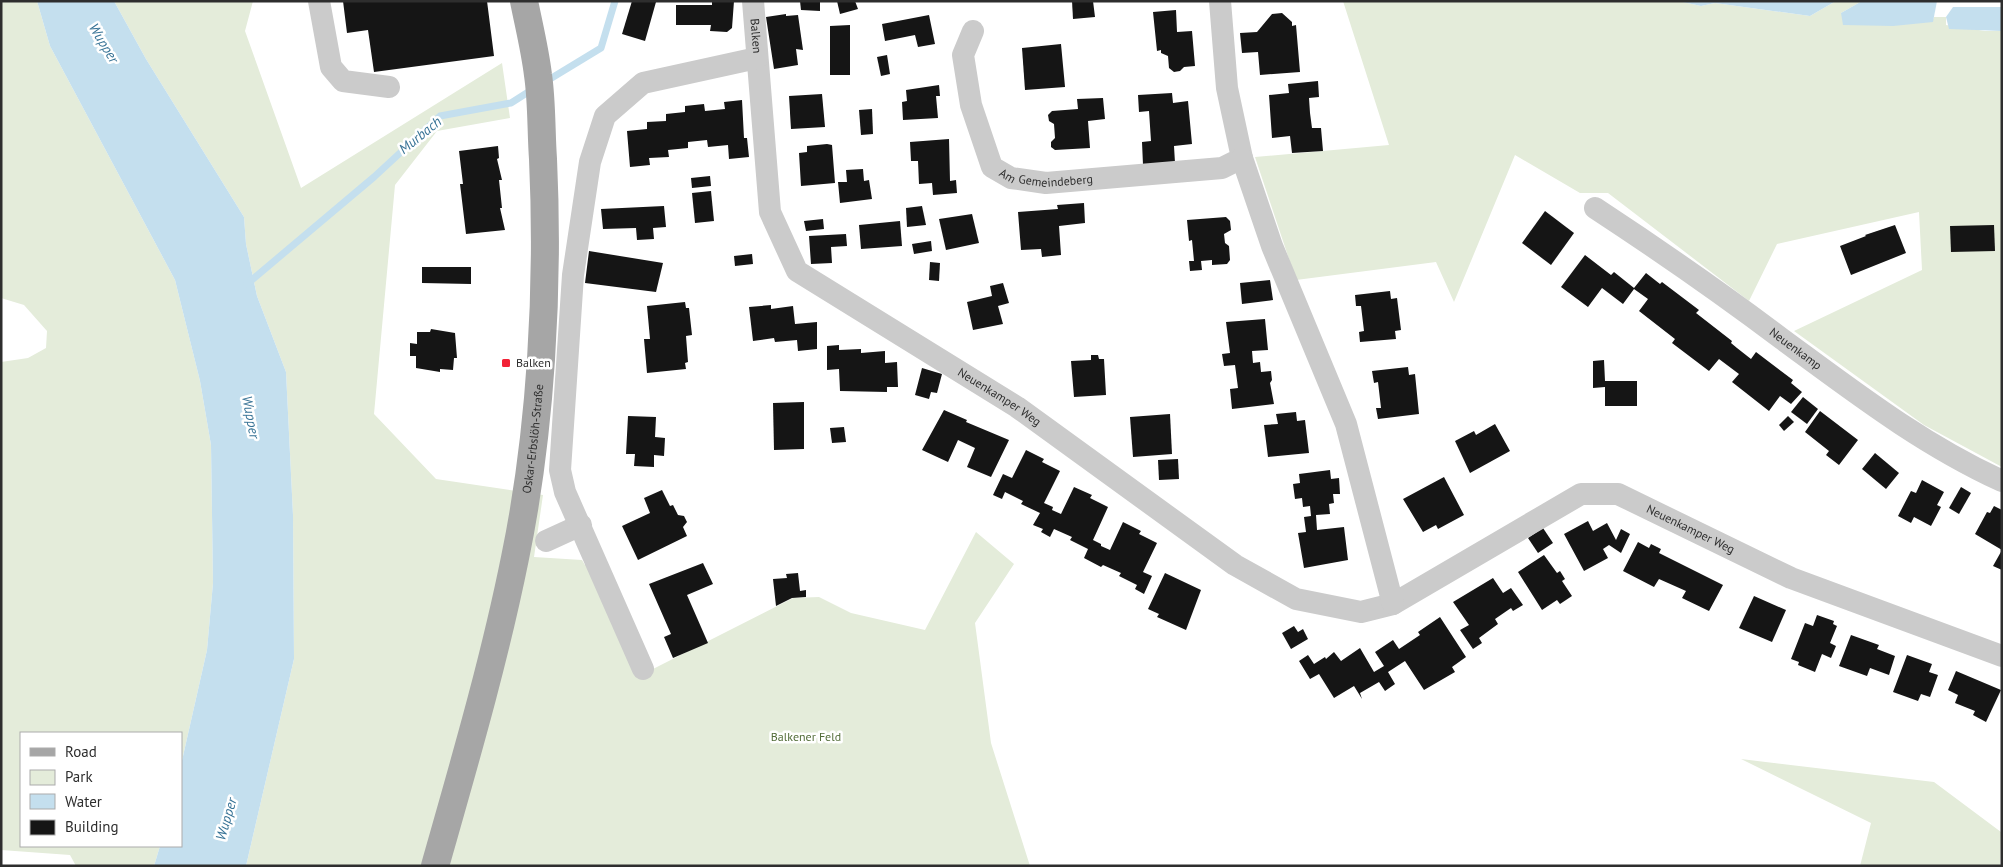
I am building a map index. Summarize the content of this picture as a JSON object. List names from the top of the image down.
{
  "streets": {
    "main road": ["Oskar-Erbslöh-Straße"],
    "street": [
      "Balken",
      "Am Gemeindeberg",
      "Neuenkamp",
      "Neuenkamper Weg"
    ]
  },
  "crossings": [
    ["Balken", "Neuenkamper Weg"]
  ],
  "water": ["Wupper", "Murbach"],
  "parks": ["Balkener Feld"],
  "places": {
    "transit": ["Balken"]
  },
  "legend": [
    "Road",
    "Park",
    "Water",
    "Building"
  ]
}
